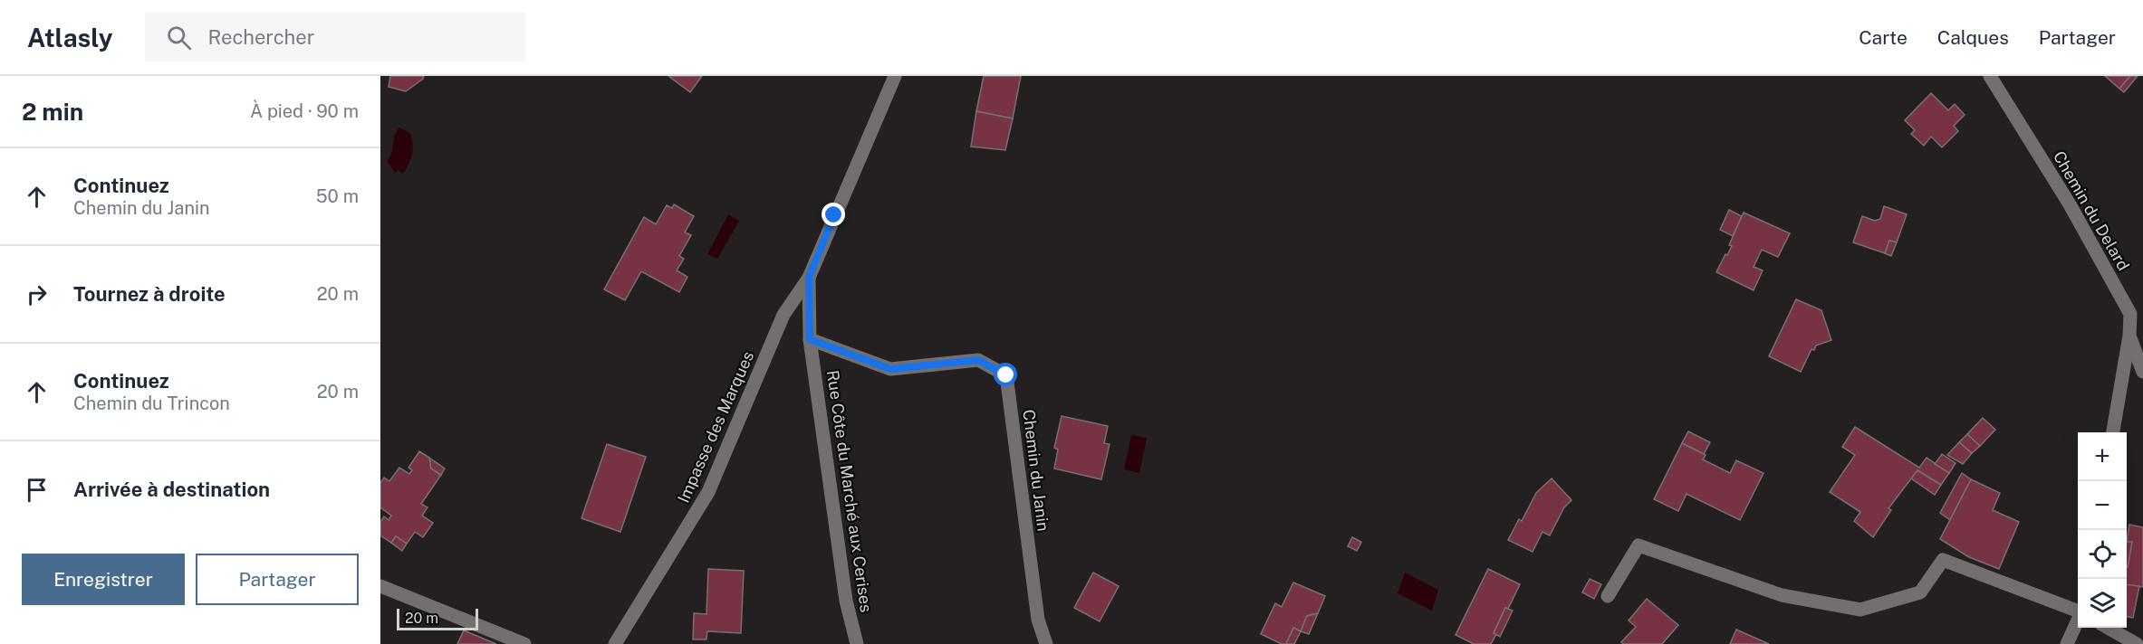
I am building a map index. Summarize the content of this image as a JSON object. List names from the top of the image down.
{
  "streets": {
    "street": [
      "Chemin du Delard",
      "Impasse des Marques",
      "Chemin du Janin",
      "Rue Côte du Marché aux Cerises"
    ]
  },
  "crossings": [
    ["Impasse des Marques", "Rue Côte du Marché aux Cerises"],
    ["Chemin du Janin", "Rue Côte du Marché aux Cerises"]
  ],
  "scale_bar": "20 m",
  "page": {
    "header": "Atlasly",
    "search": "Rechercher",
    "nav": ["Carte", "Calques", "Partager"],
    "heading": ["2 min", "À pied · 90 m"],
    "list": [
      ["Continuez", "Chemin du Janin", "50 m"],
      ["Tournez à droite", "20 m"],
      ["Continuez", "Chemin du Trincon", "20 m"],
      "Arrivée à destination"
    ],
    "map_buttons": ["+", "−"],
    "buttons": ["Enregistrer", "Partager"],
    "scale": "20 m"
  }
}
